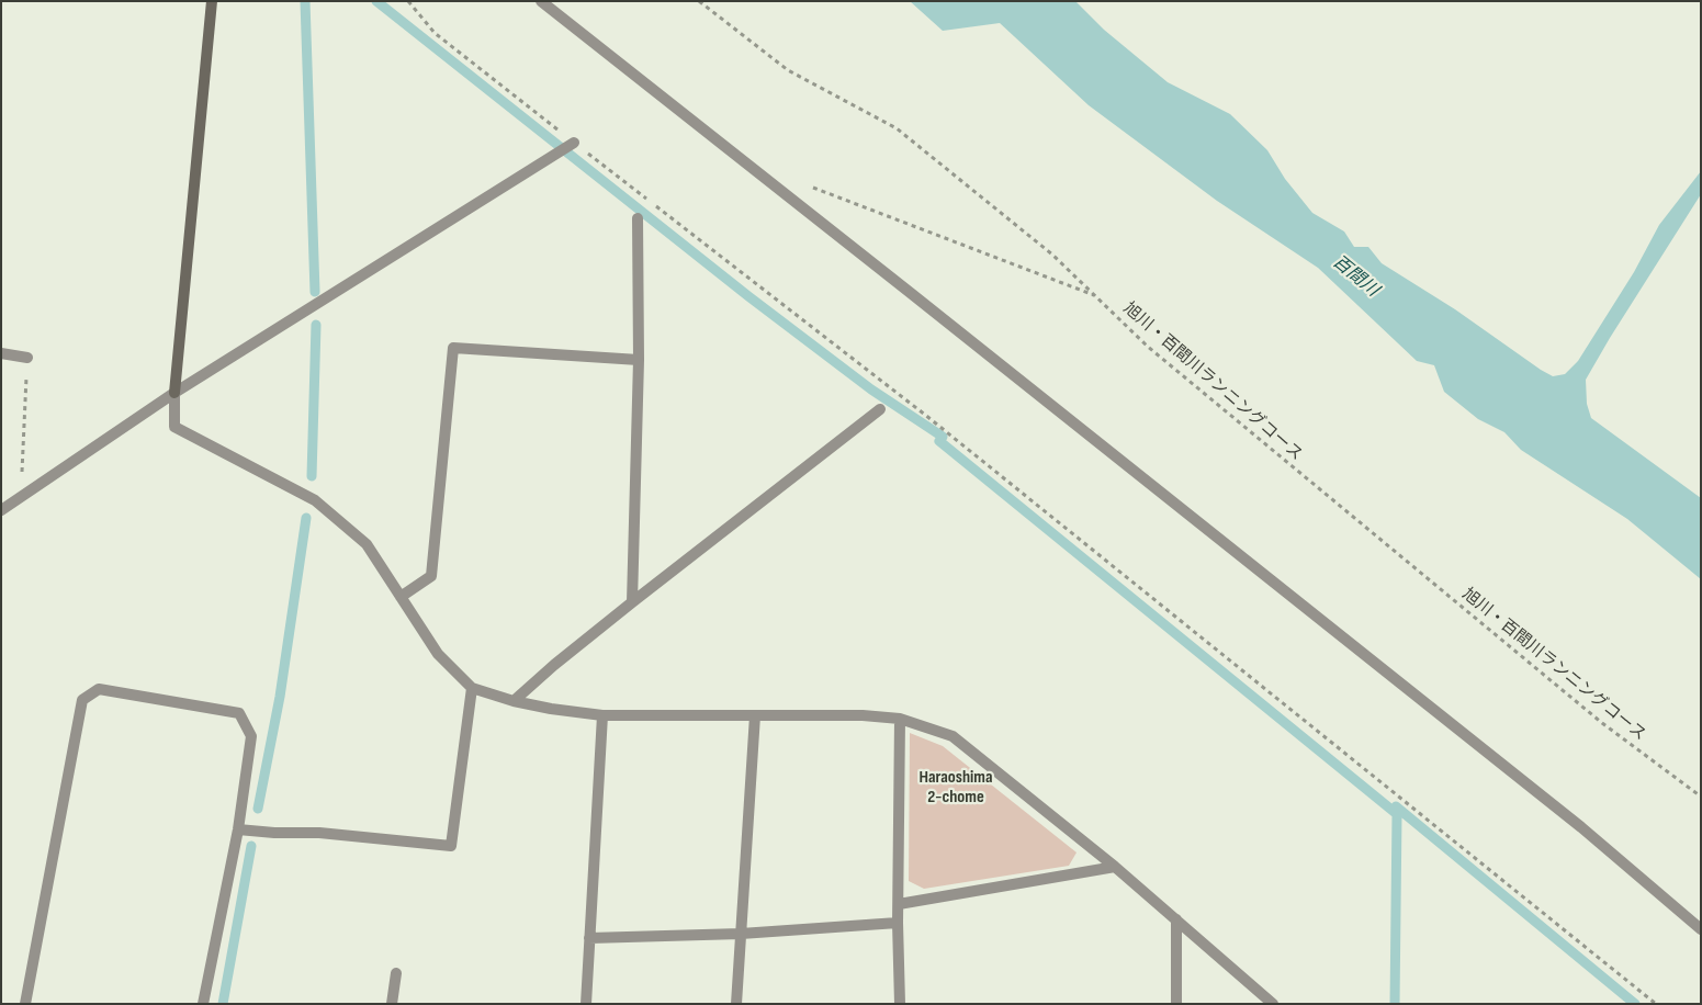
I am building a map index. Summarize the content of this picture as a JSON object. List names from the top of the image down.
{
  "streets": {
    "path": ["旭川・百間川ランニングコース"]
  },
  "districts": ["Haraoshima 2-chome"],
  "water": ["百間川"]
}
